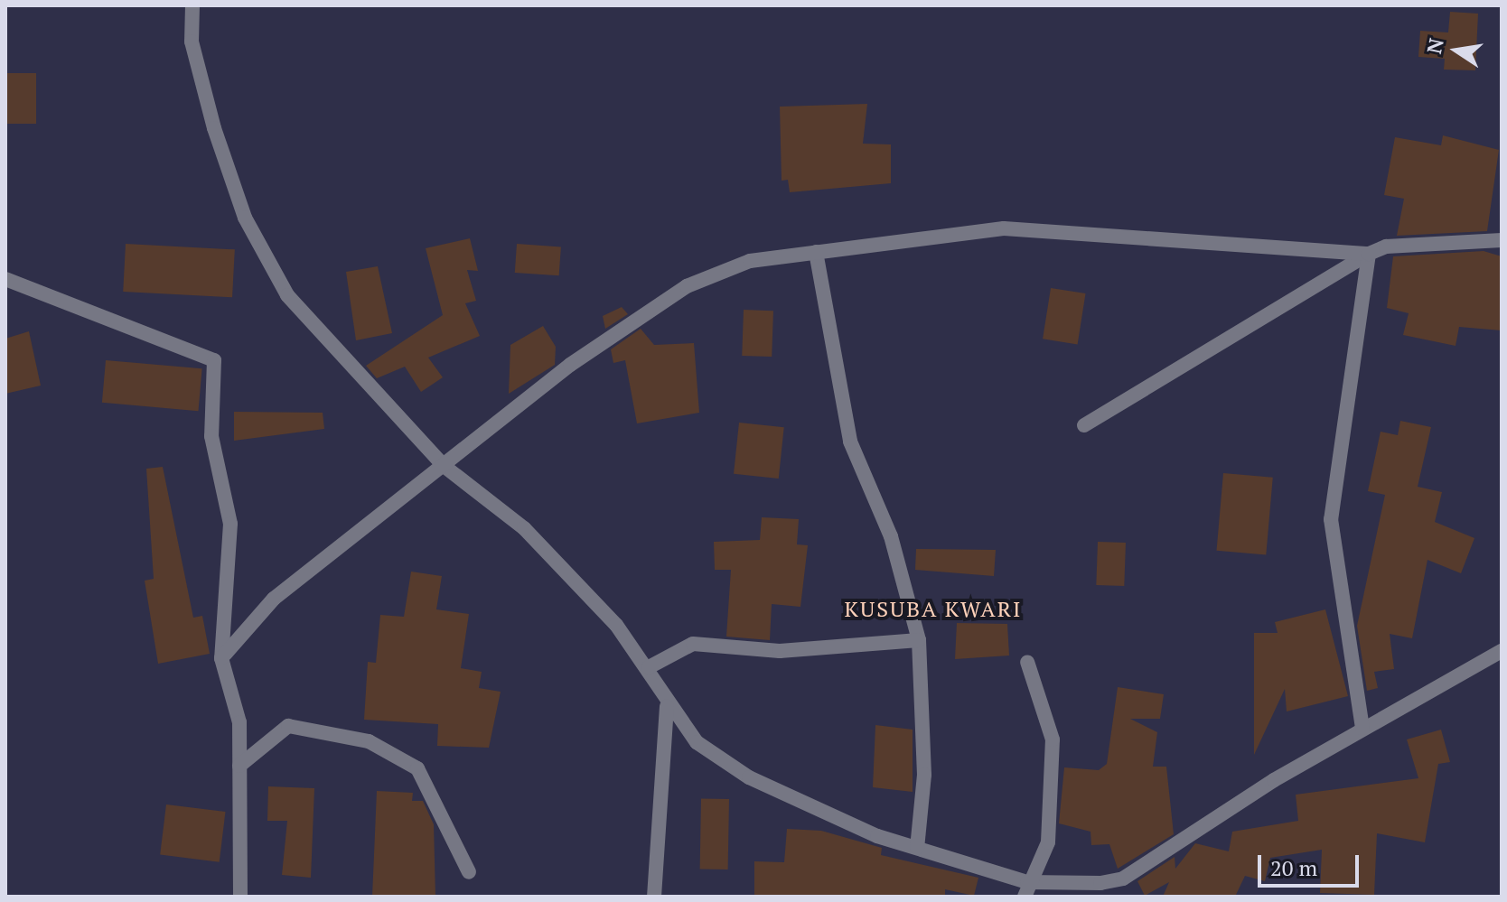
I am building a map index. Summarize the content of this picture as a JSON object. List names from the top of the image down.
{
  "districts": ["KUSUBA KWARI"],
  "scale_bar": "20 m",
  "north": "left"
}
